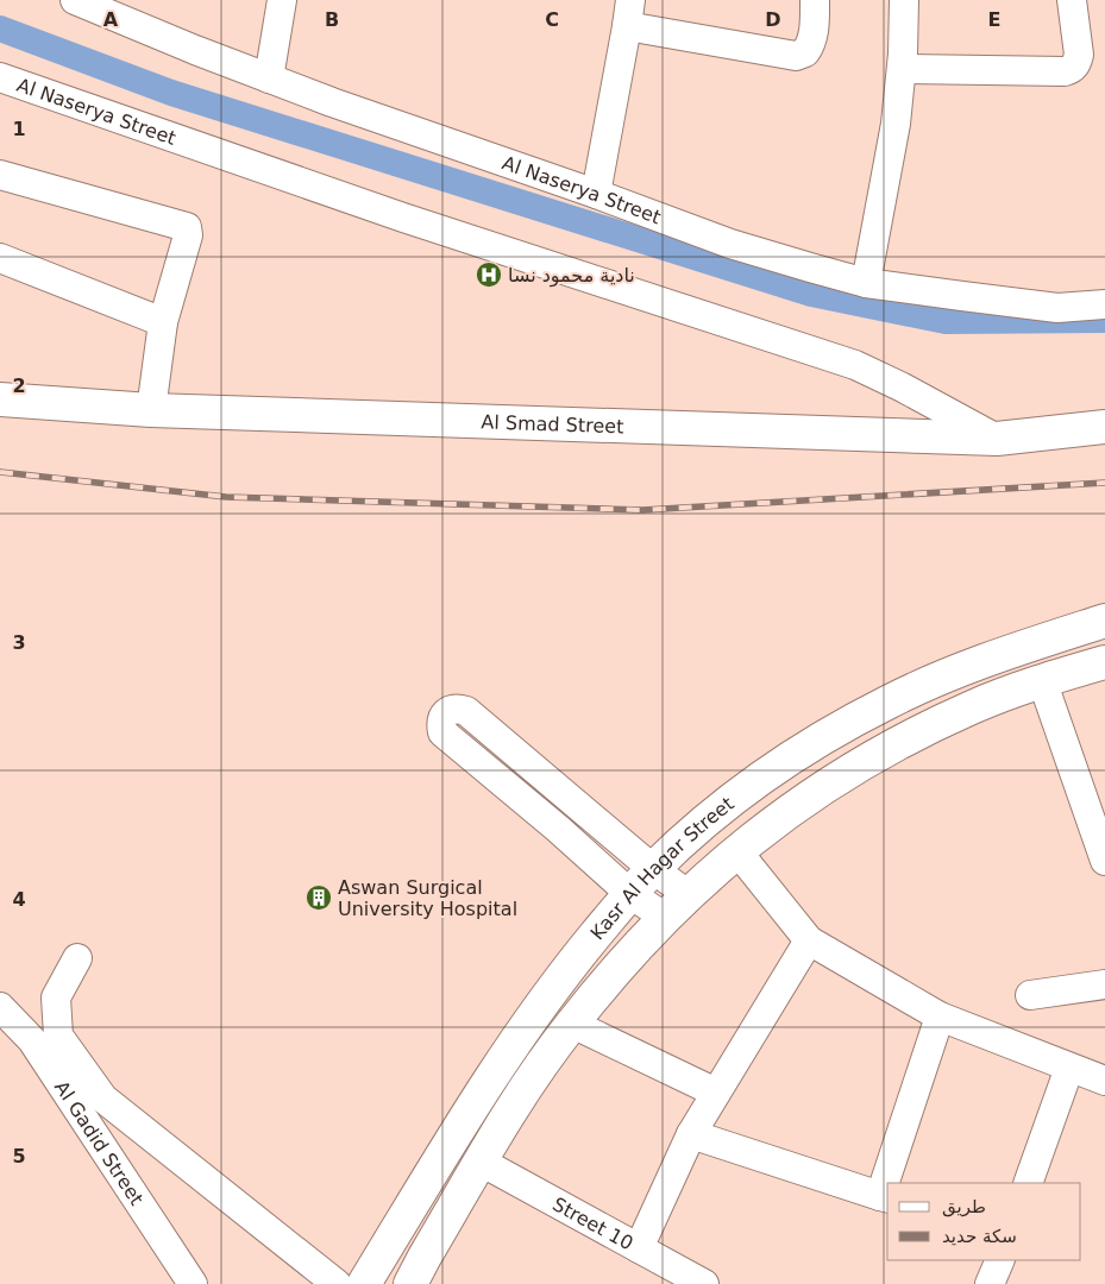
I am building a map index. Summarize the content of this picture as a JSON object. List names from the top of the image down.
{
  "streets": {
    "main road": ["Al Smad Street", "Kasr Al Hagar Street"],
    "street": ["Al Naserya Street", "Al Gadid Street", "Street 10"]
  },
  "crossings": [
    ["Al Naserya Street", "Al Smad Street"],
    ["Kasr Al Hagar Street", "Street 10"]
  ],
  "places": {
    "hospital": ["نادية محمود نسا"],
    "building": ["Aswan Surgical University Hospital"]
  },
  "legend": ["طريق", "سكة حديد"],
  "grid": {
    "columns": [
      "A",
      "B",
      "C",
      "D",
      "E"
    ],
    "rows": [
      "1",
      "2",
      "3",
      "4",
      "5"
    ]
  }
}
